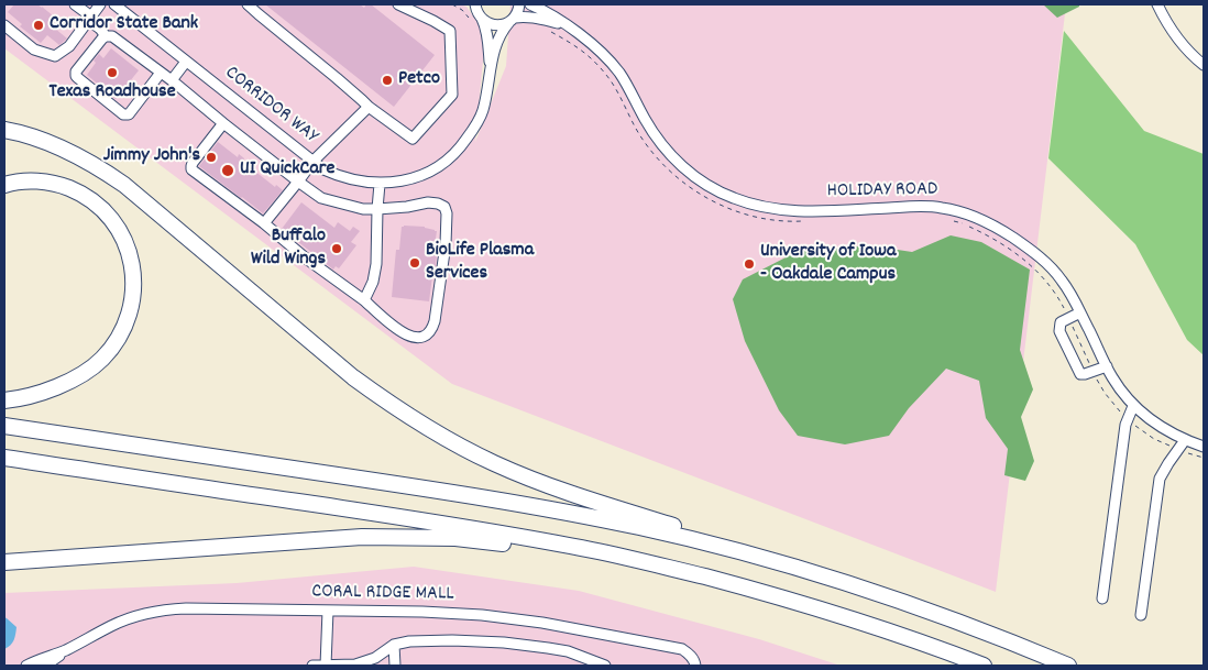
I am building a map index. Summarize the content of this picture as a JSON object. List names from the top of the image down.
{
  "streets": {
    "street": ["CORRIDOR WAY", "HOLIDAY ROAD", "CORAL RIDGE MALL"]
  },
  "crossings": [
    ["CORRIDOR WAY", "HOLIDAY ROAD"]
  ],
  "places": [
    "Corridor State Bank",
    "Texas Roadhouse",
    "Petco",
    "Jimmy John's",
    "UI QuickCare",
    "Buffalo Wild Wings",
    "BioLife Plasma Services",
    "University of Iowa - Oakdale Campus"
  ]
}
